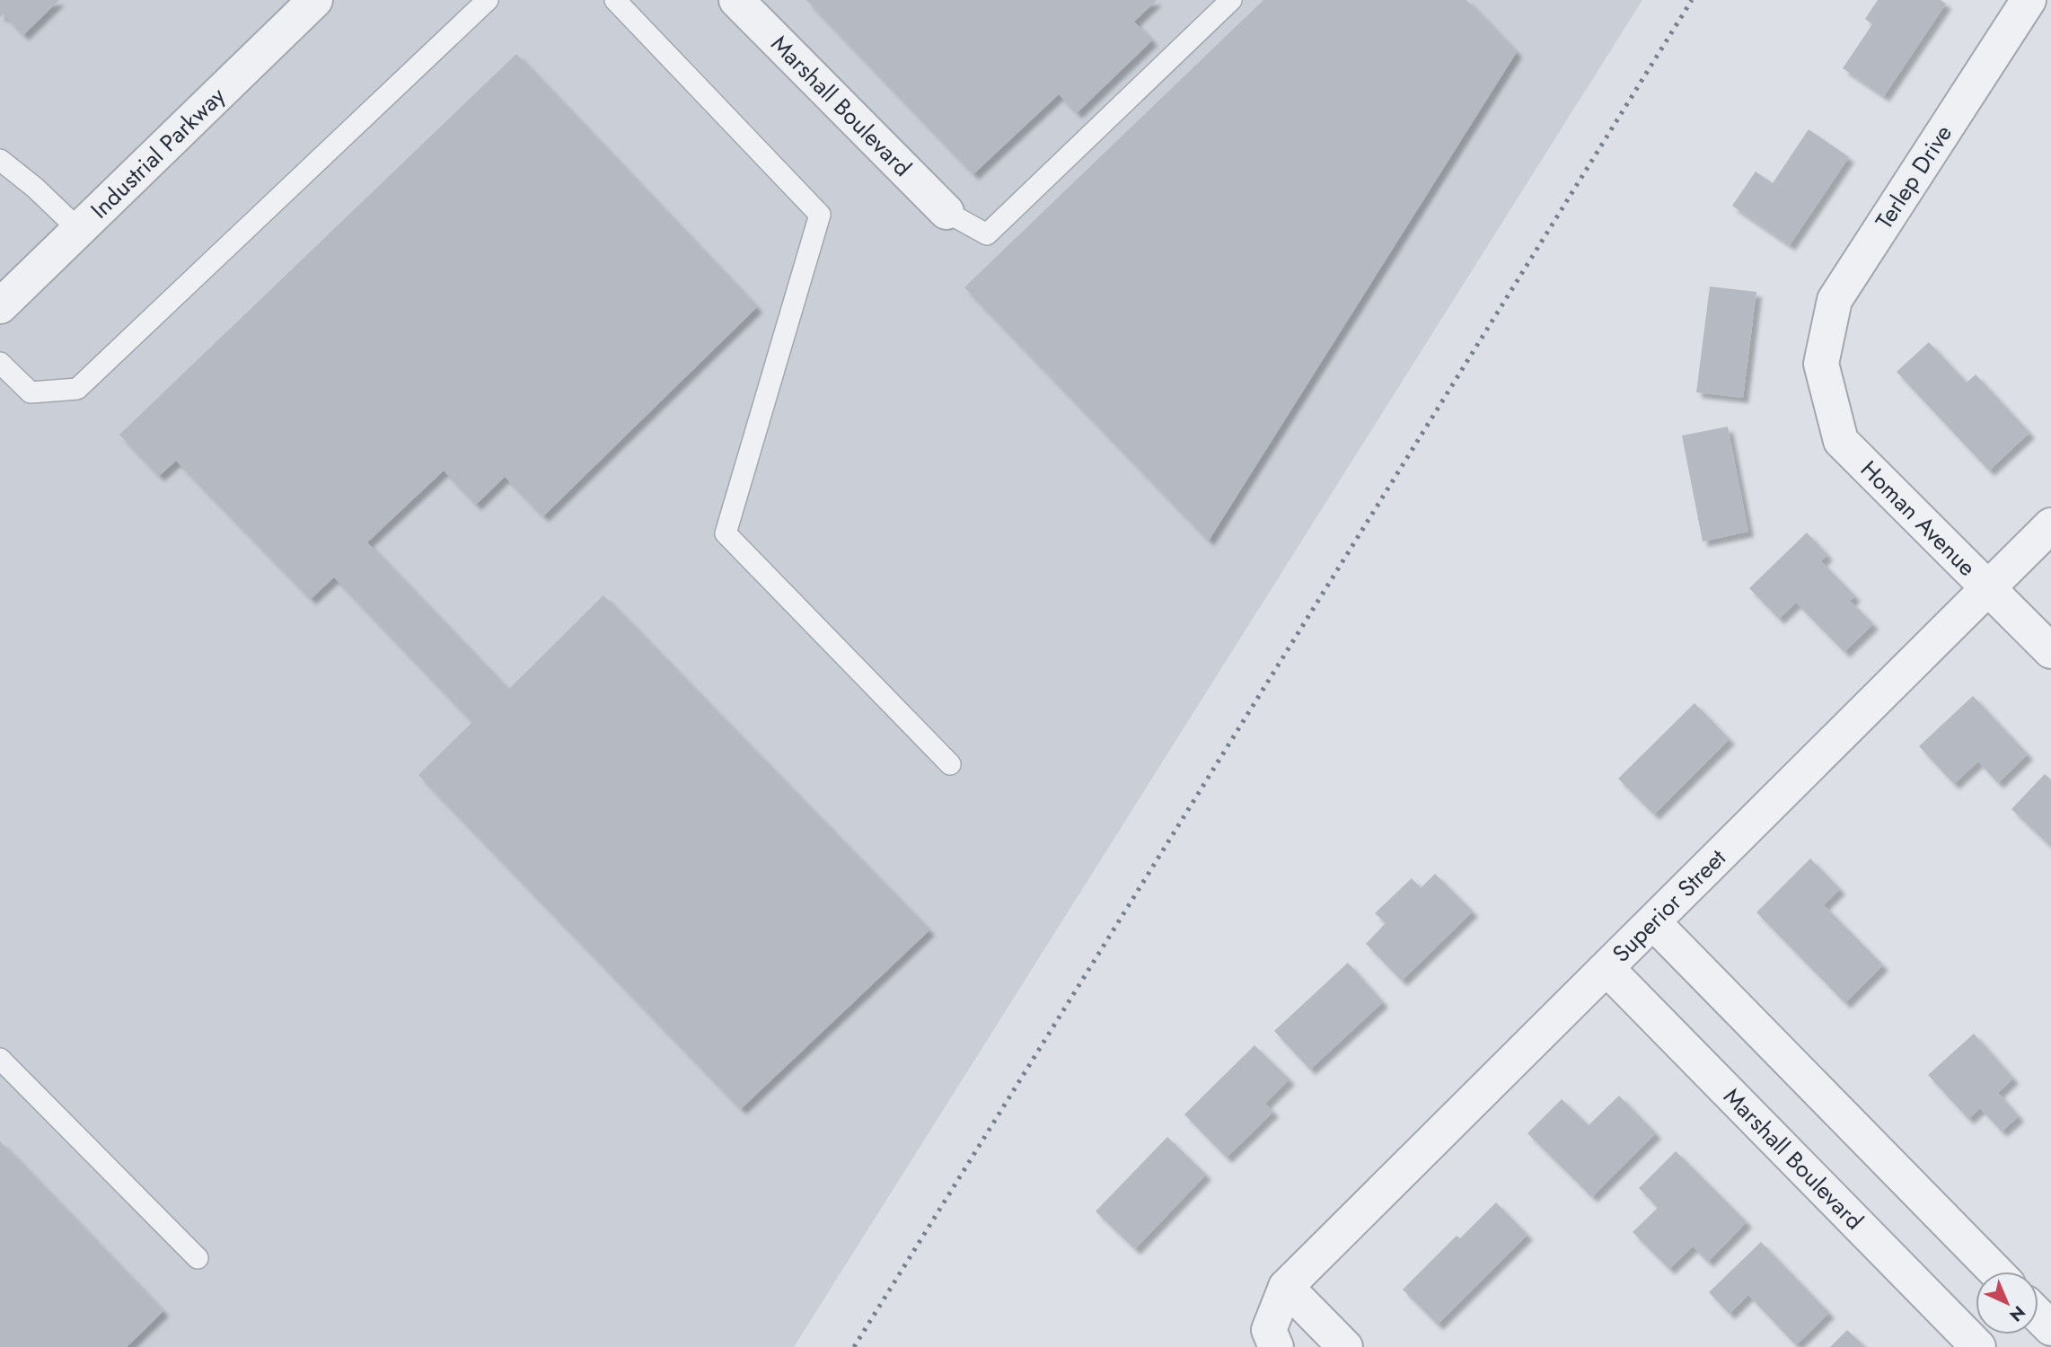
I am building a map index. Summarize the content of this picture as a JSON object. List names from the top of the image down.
{
  "streets": {
    "street": [
      "Marshall Boulevard",
      "Industrial Parkway",
      "Terlep Drive",
      "Homan Avenue",
      "Superior Street"
    ]
  },
  "crossings": [
    ["Marshall Boulevard", "Superior Street"],
    ["Terlep Drive", "Homan Avenue"],
    ["Homan Avenue", "Superior Street"]
  ],
  "north": "bottom right"
}
